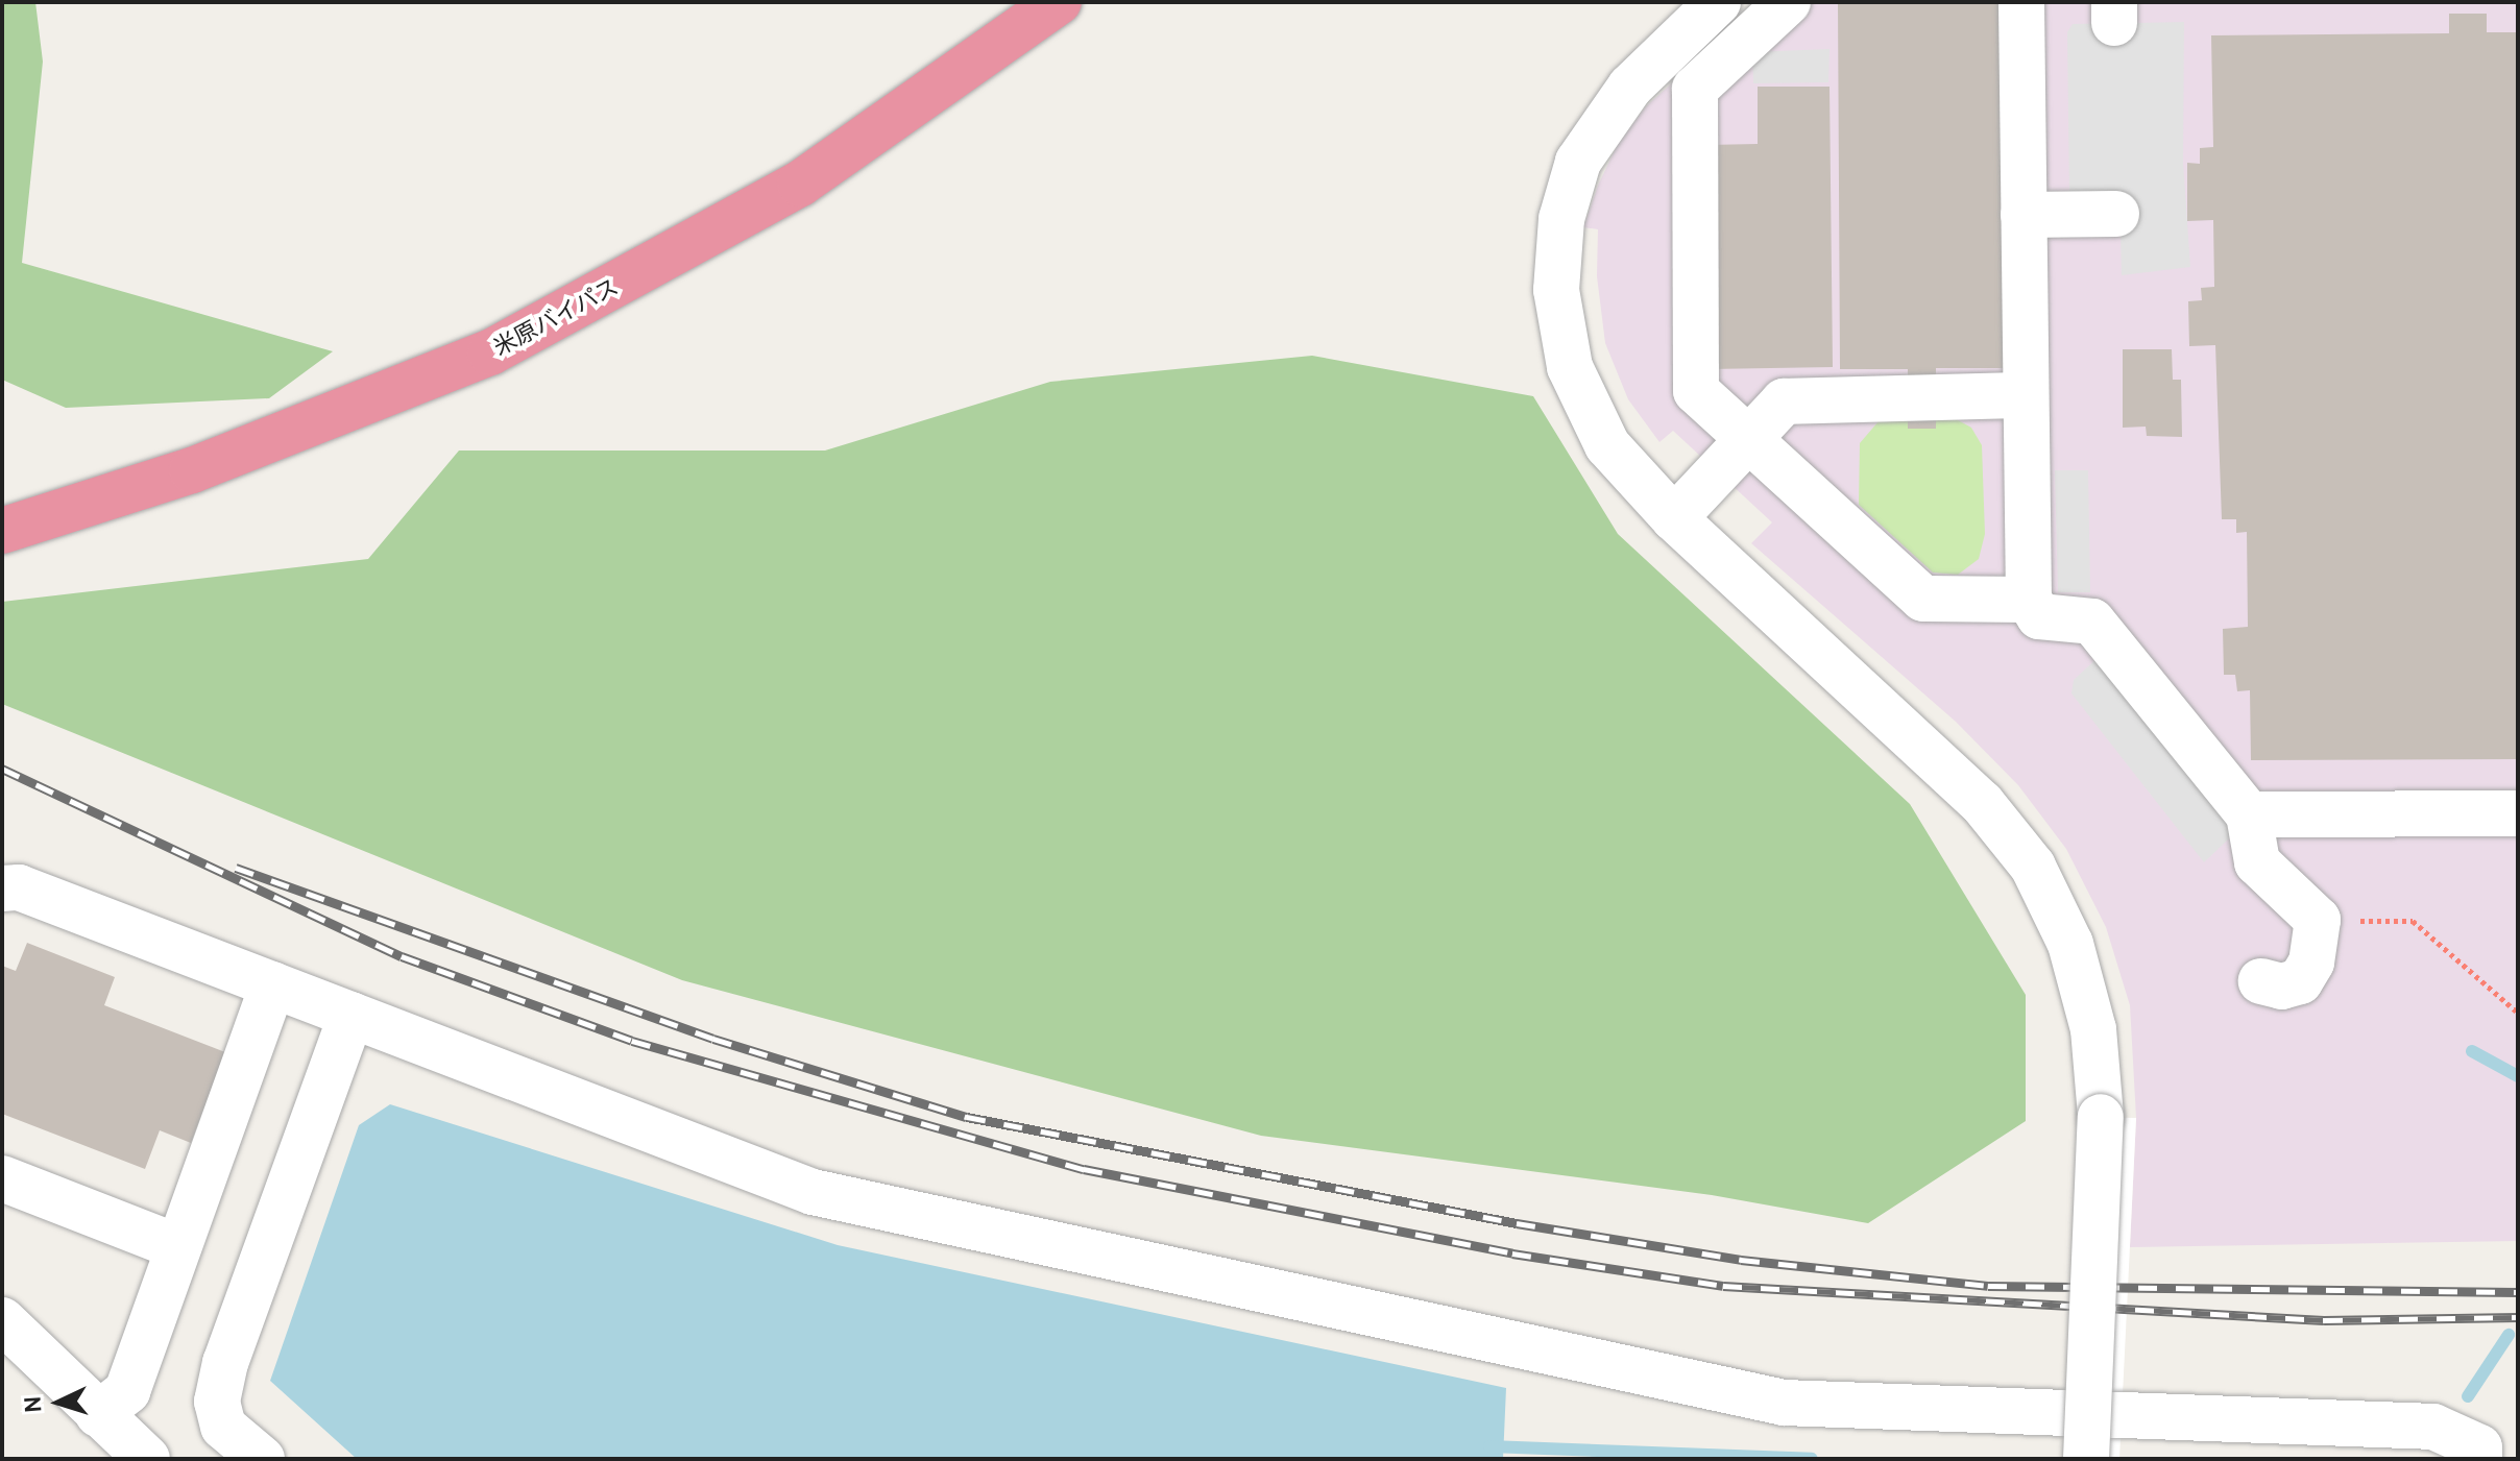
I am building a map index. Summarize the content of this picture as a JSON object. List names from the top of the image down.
{
  "streets": {
    "highway": ["米原バイパス"]
  },
  "north": "left"
}
